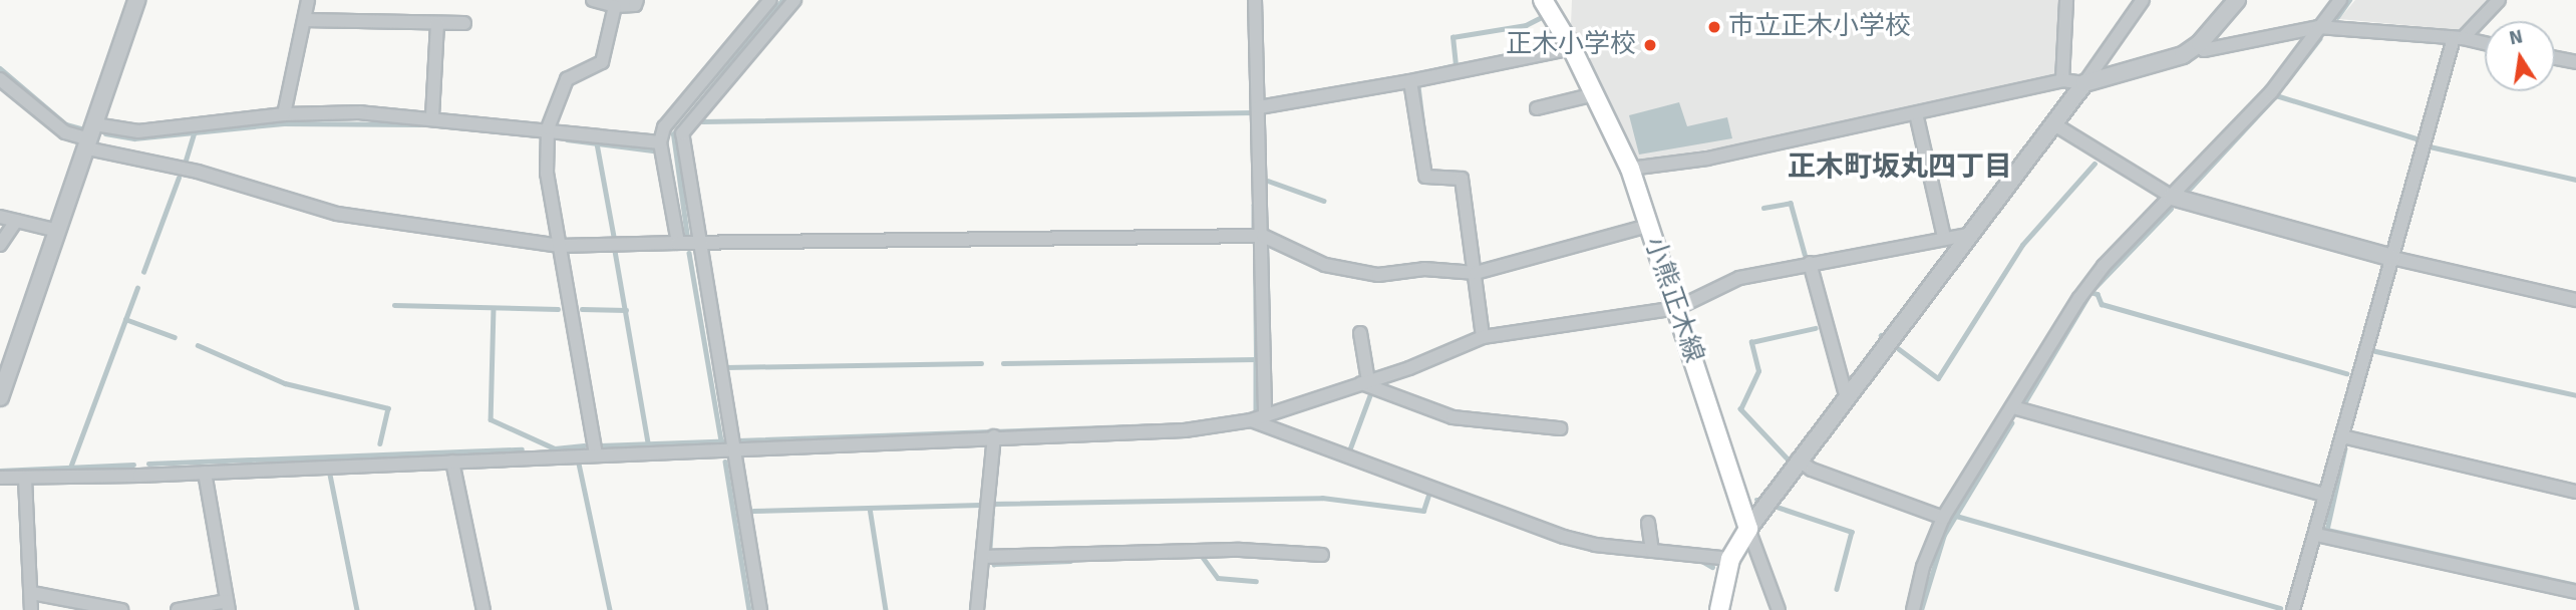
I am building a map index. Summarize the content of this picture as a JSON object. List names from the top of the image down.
{
  "streets": {
    "main road": ["小熊正木線"]
  },
  "districts": ["正木町坂丸四丁目"],
  "places": ["市立正木小学校", "正木小学校"],
  "north": "top"
}
